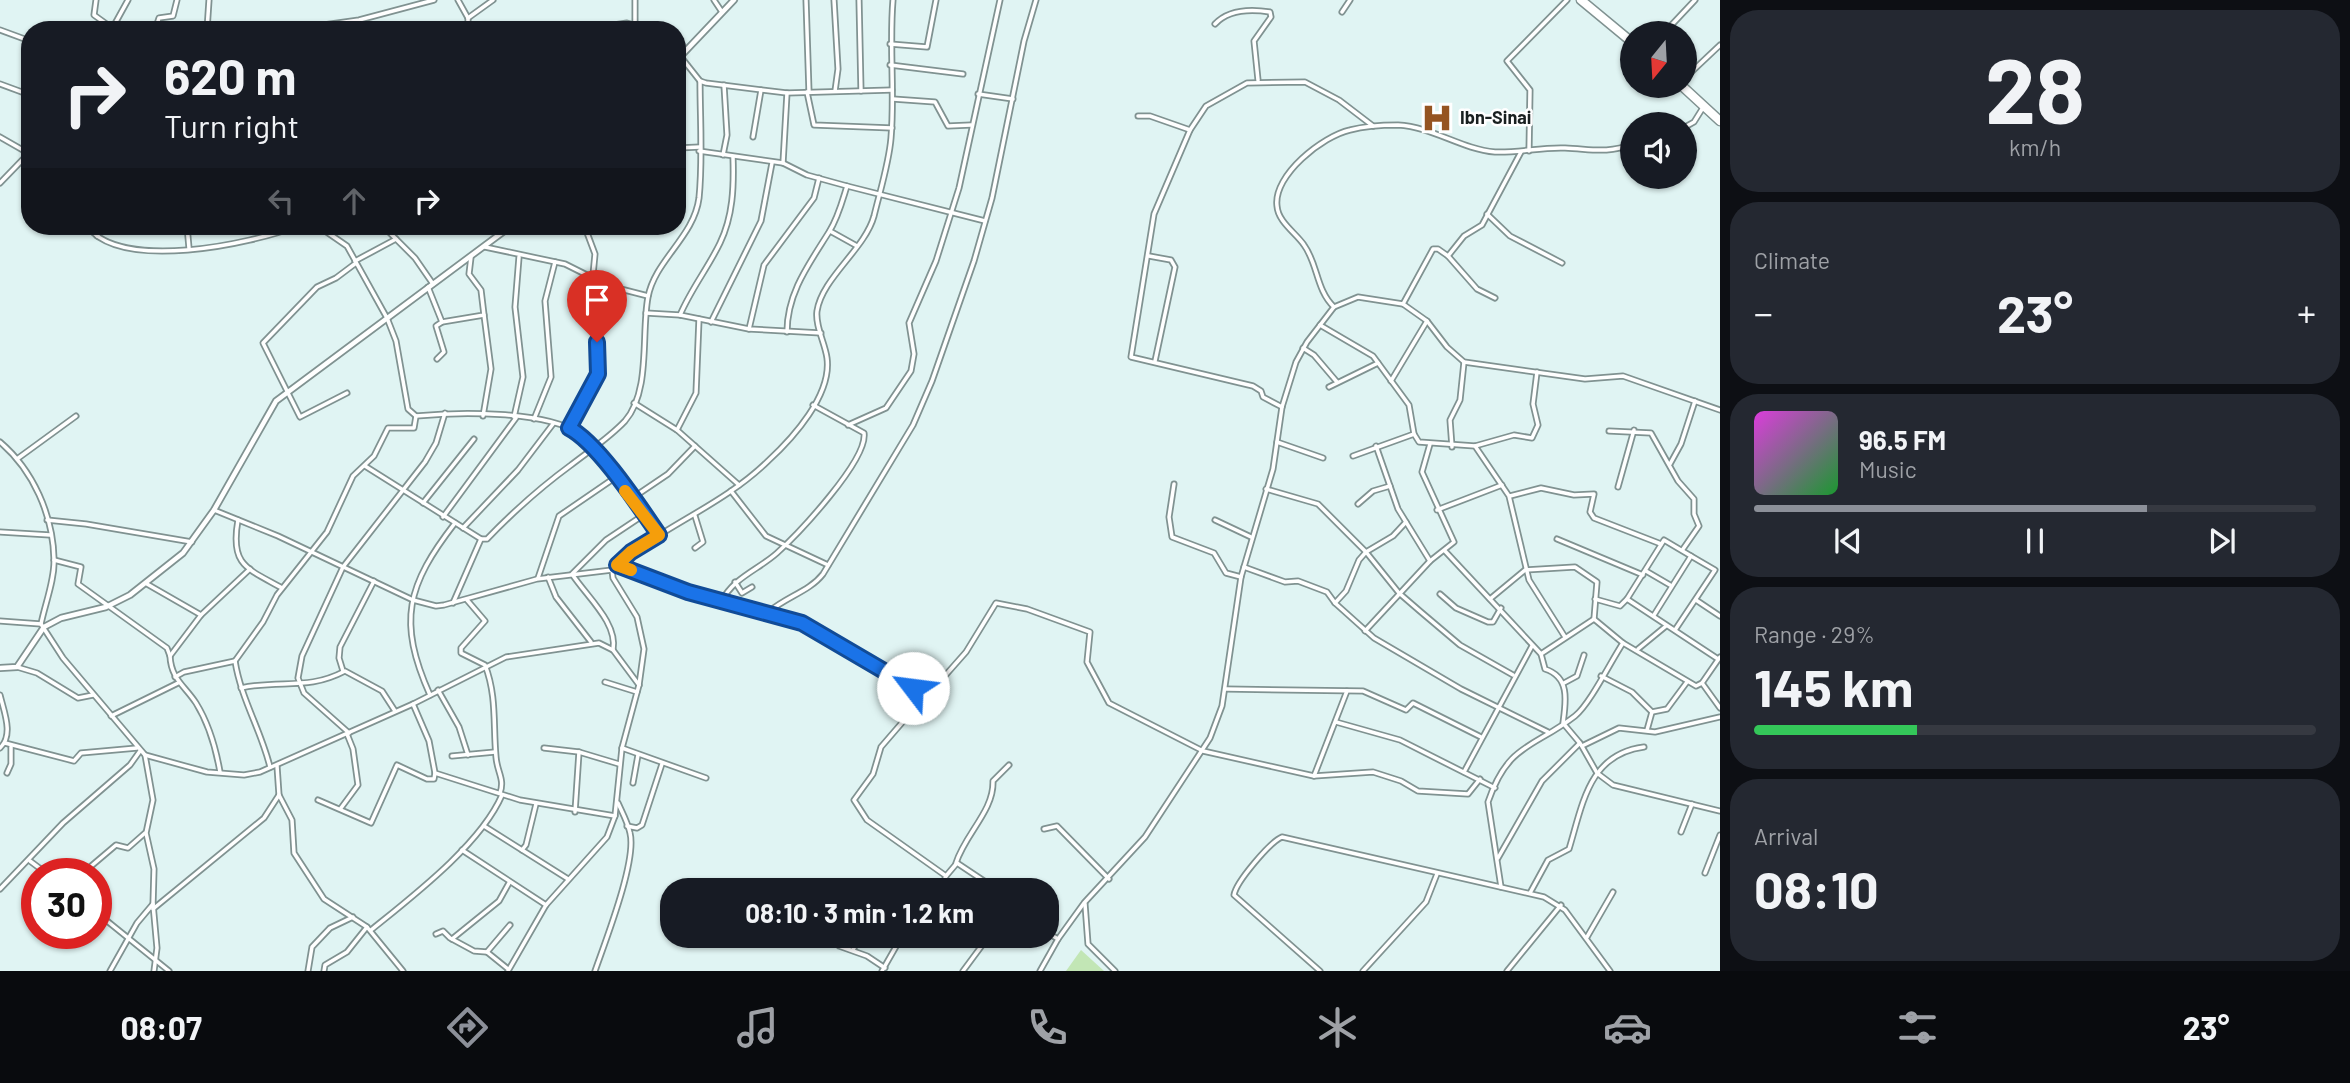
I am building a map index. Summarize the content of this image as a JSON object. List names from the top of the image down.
{
  "places": {
    "hospital": ["Ibn-Sinai"]
  },
  "north": "bottom",
  "page": {
    "tile": [
      ["28", "km/h"],
      "Climate",
      ["Range · 29%", "145 km"],
      ["Arrival", "08:10"]
    ],
    "turn": ["620 m", "Turn right"],
    "heat": ["−", "23°", "+"],
    "song": ["96.5 FM", "Music"],
    "limit": "30",
    "trip": "08:10 · 3 min · 1.2 km",
    "tabs": ["08:07", "23°"]
  }
}
